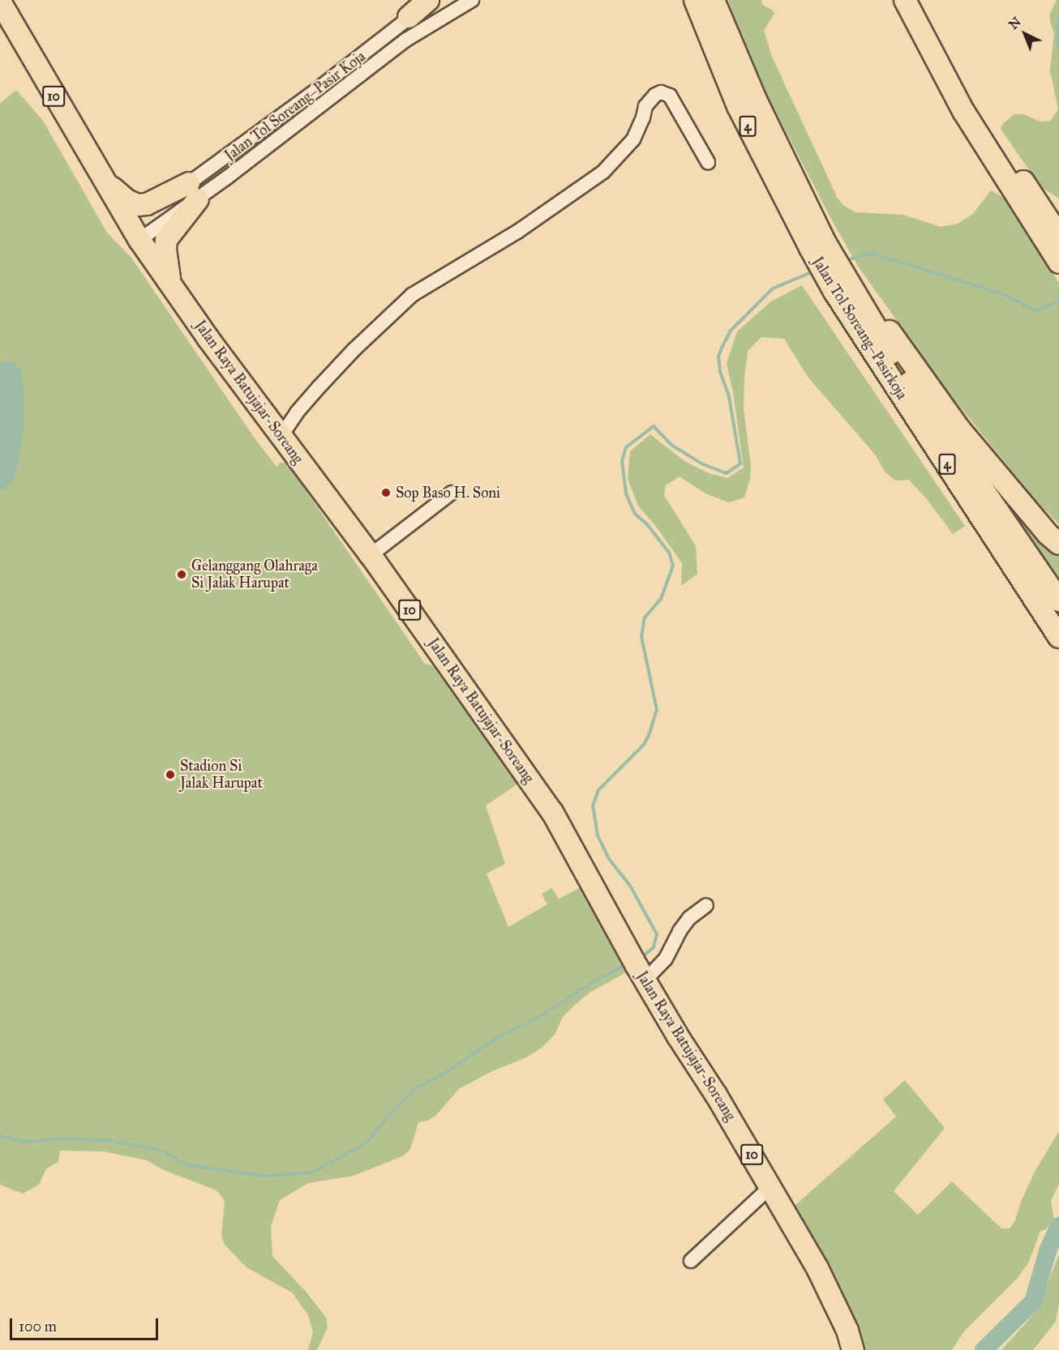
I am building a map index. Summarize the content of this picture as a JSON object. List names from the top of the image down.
{
  "streets": {
    "highway": [
      "10",
      "4",
      "Jalan Tol Soreang–Pasirkoja",
      "Jalan Raya Batujajar-Soreang"
    ],
    "street": ["Jalan Tol Soreang–Pasir Koja"]
  },
  "crossings": [
    ["Jalan Tol Soreang–Pasir Koja", "Jalan Raya Batujajar-Soreang"]
  ],
  "places": ["Sop Baso H. Soni", "Gelanggang Olahraga Si Jalak Harupat", "Stadion Si Jalak Harupat"],
  "scale_bar": "100 m",
  "north": "top left"
}
